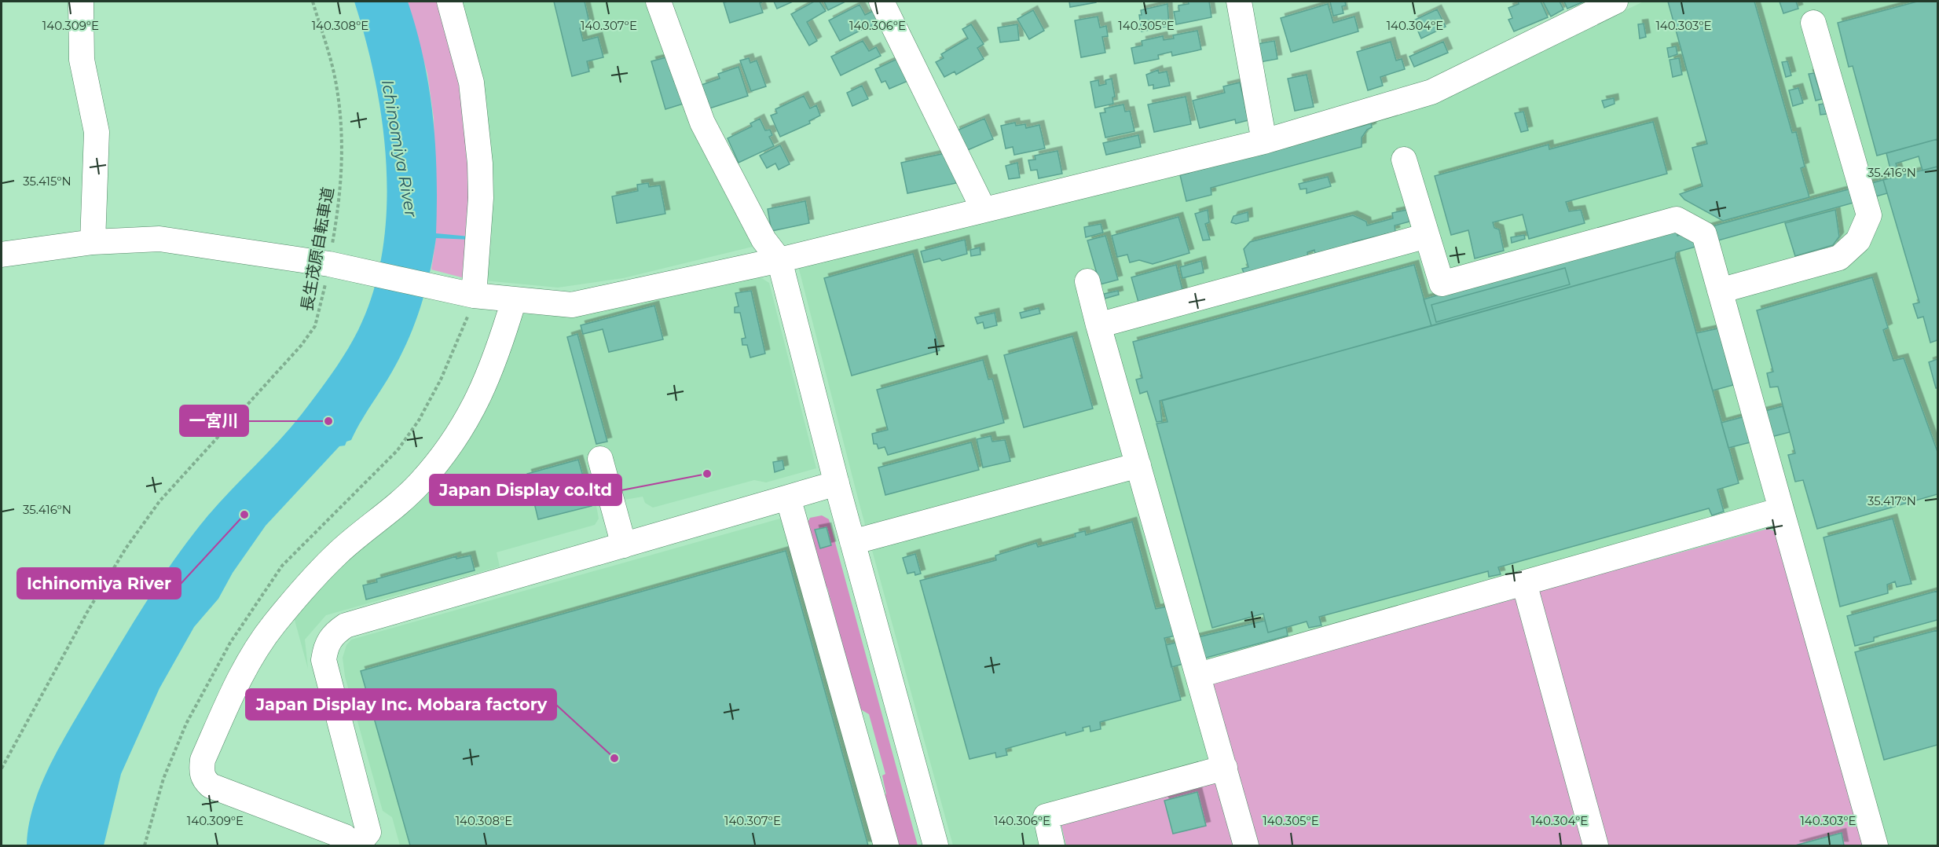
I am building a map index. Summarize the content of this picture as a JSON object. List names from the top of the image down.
{
  "streets": {
    "path": ["長生茂原自転車道"]
  },
  "water": ["Ichinomiya River"],
  "places": [
    "一宮川",
    "Japan Display co.ltd",
    "Ichinomiya River",
    "Japan Display Inc. Mobara factory"
  ],
  "coordinates": [
    "140.309°E",
    "140.308°E",
    "140.307°E",
    "140.306°E",
    "140.305°E",
    "140.304°E",
    "140.303°E",
    "35.416°N",
    "35.415°N",
    "35.417°N"
  ]
}
